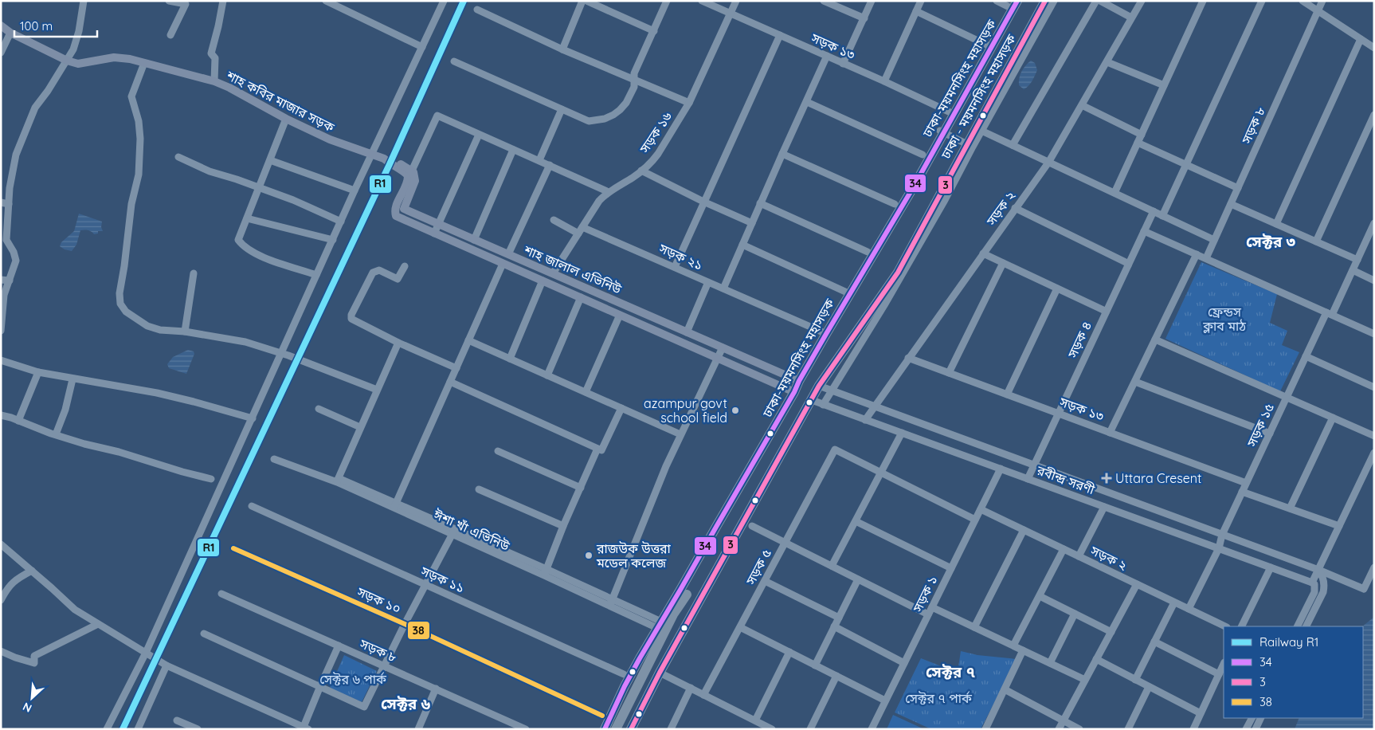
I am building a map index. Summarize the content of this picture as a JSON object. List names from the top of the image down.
{
  "streets": {
    "highway": ["ঢাকা-ময়মনসিংহ মহাসড়ক", "ঢাকা - ময়মনসিংহ মহাসড়ক"],
    "main road": ["শাহ কবির মাজার সড়ক", "শাহ জালাল এভিনিউ"],
    "street": [
      "সড়ক ১৩",
      "সড়ক ৮",
      "সড়ক ১৬",
      "সড়ক ২",
      "সড়ক ২১",
      "সড়ক ৪",
      "সড়ক ১৫",
      "রবীন্দ্র সরণী",
      "ঈশা খাঁ এভিনিউ",
      "সড়ক ৫",
      "সড়ক ১১",
      "সড়ক ১",
      "সড়ক ১০"
    ]
  },
  "crossings": [
    ["সড়ক ১৩", "ঢাকা-ময়মনসিংহ মহাসড়ক"],
    ["সড়ক ১৩", "সড়ক ১৬"],
    ["সড়ক ১৩", "সড়ক ২"],
    ["সড়ক ১৩", "সড়ক ৪"],
    ["সড়ক ১৩", "সড়ক ১৫"],
    ["ঢাকা-ময়মনসিংহ মহাসড়ক", "শাহ জালাল এভিনিউ"],
    ["ঢাকা-ময়মনসিংহ মহাসড়ক", "ঈশা খাঁ এভিনিউ"],
    ["ঢাকা - ময়মনসিংহ মহাসড়ক", "রবীন্দ্র সরণী"],
    ["শাহ কবির মাজার সড়ক", "শাহ জালাল এভিনিউ"],
    ["সড়ক ১৬", "সড়ক ২১"],
    ["সড়ক ১৬", "শাহ জালাল এভিনিউ"],
    ["সড়ক ২", "সড়ক ১৫"],
    ["সড়ক ২", "রবীন্দ্র সরণী"],
    ["সড়ক ২", "সড়ক ১"],
    ["সড়ক ২১", "শাহ জালাল এভিনিউ"],
    ["সড়ক ৪", "রবীন্দ্র সরণী"],
    ["সড়ক ১৫", "রবীন্দ্র সরণী"],
    ["রবীন্দ্র সরণী", "সড়ক ১"]
  ],
  "districts": ["সেক্টর ৩", "সেক্টর ৭", "সেক্টর ৬"],
  "parks": ["ফ্রেন্ডস ক্লাব মাঠ", "সেক্টর ৬ পার্ক", "সেক্টর ৭ পার্ক"],
  "places": {
    "other": ["azampur govt school field", "রাজউক উত্তরা মডেল কলেজ"],
    "health": ["Uttara Cresent"]
  },
  "lines": [
    "rail line R1",
    "transit line 34",
    "transit line 3",
    "transit line 38"
  ],
  "legend": [
    "Railway R1",
    "34",
    "3",
    "38"
  ],
  "scale_bar": "100 m",
  "north": "bottom left"
}
